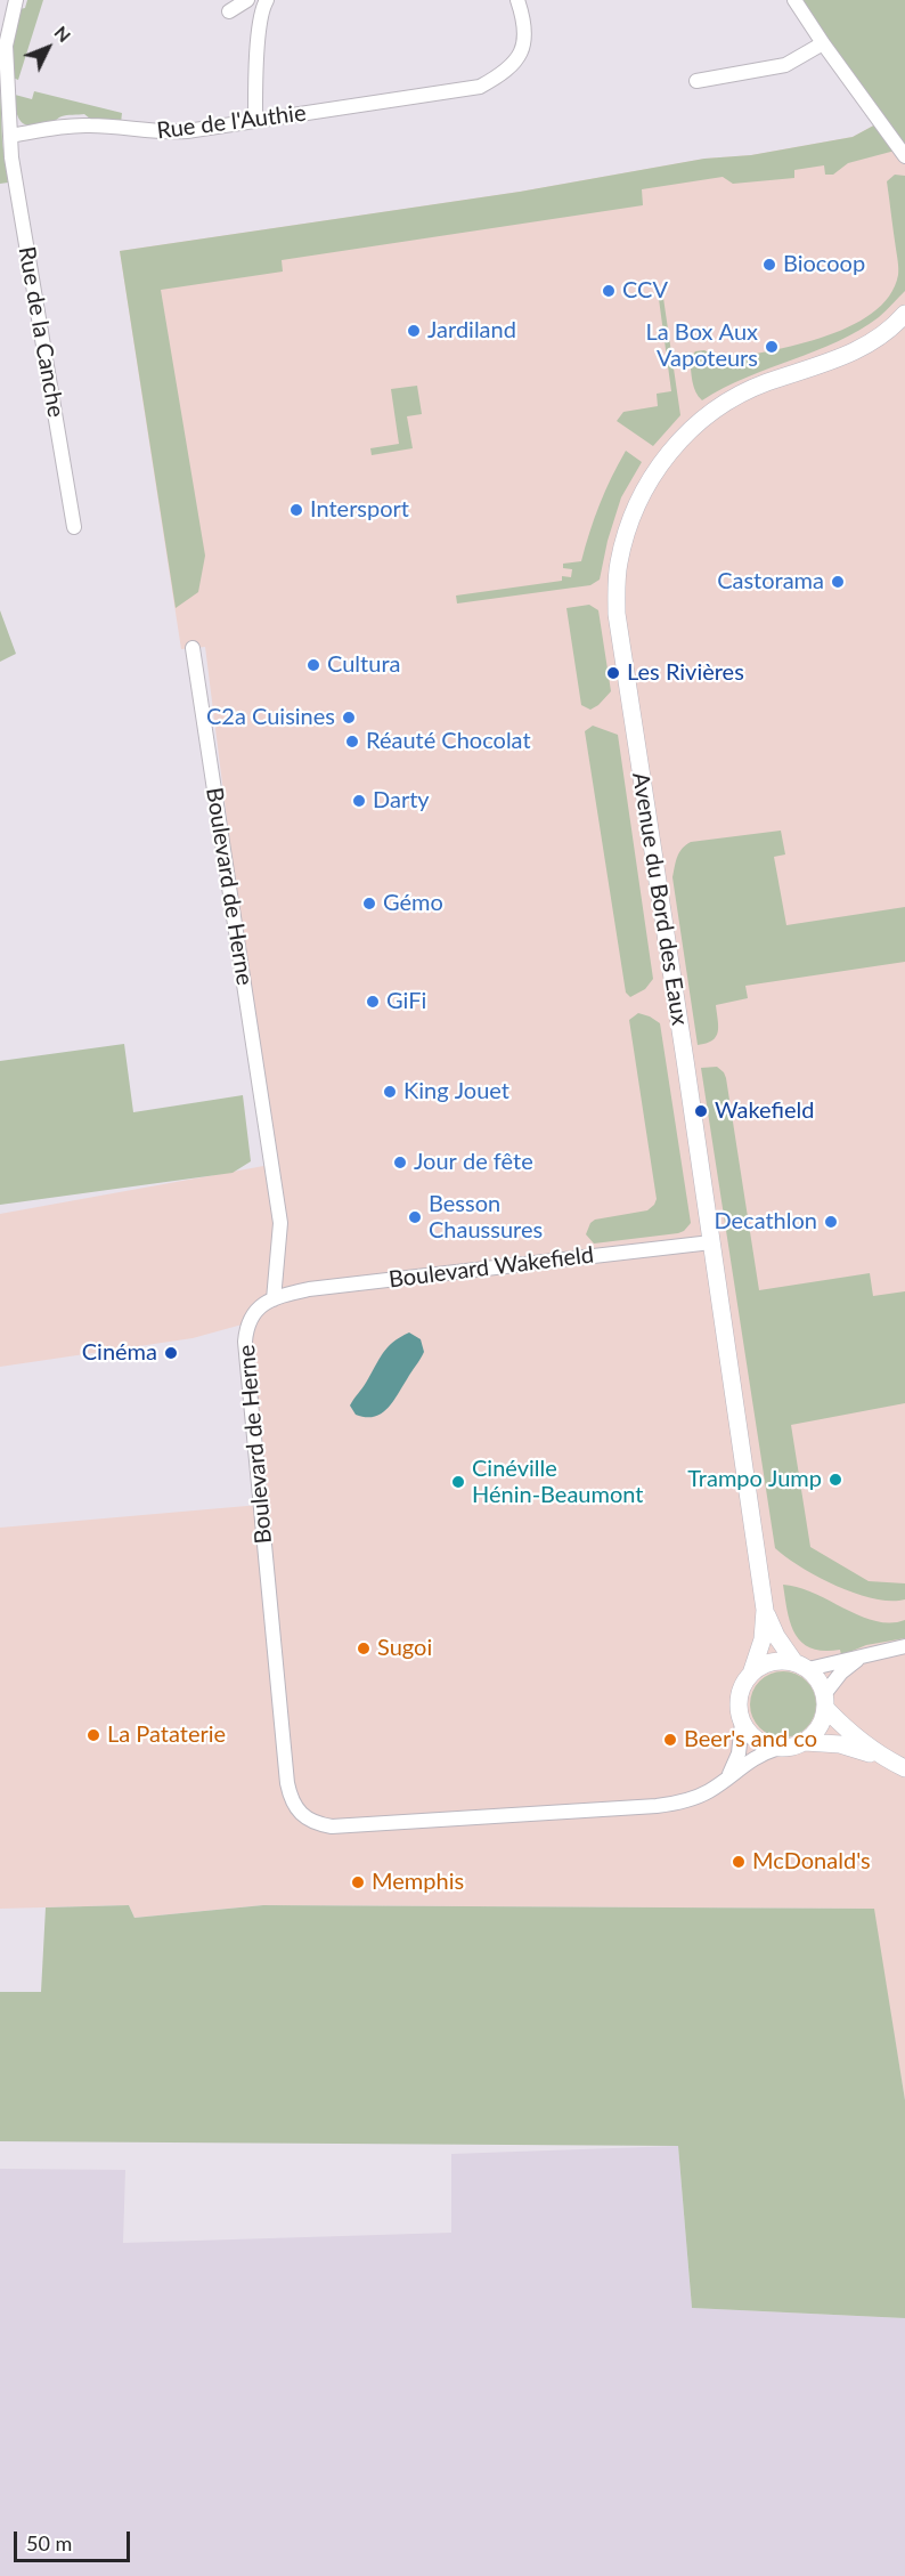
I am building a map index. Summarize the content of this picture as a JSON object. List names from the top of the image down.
{
  "streets": {
    "street": [
      "Rue de l'Authie",
      "Rue de la Canche",
      "Boulevard de Herne",
      "Avenue du Bord des Eaux",
      "Boulevard Wakefield"
    ]
  },
  "crossings": [
    ["Rue de l'Authie", "Rue de la Canche"],
    ["Boulevard de Herne", "Avenue du Bord des Eaux"],
    ["Boulevard de Herne", "Boulevard Wakefield"],
    ["Avenue du Bord des Eaux", "Boulevard Wakefield"]
  ],
  "places": [
    "Biocoop",
    "CCV",
    "Jardiland",
    "La Box Aux Vapoteurs",
    "Intersport",
    "Castorama",
    "Cultura",
    "Les Rivières",
    "C2a Cuisines",
    "Réauté Chocolat",
    "Darty",
    "Gémo",
    "GiFi",
    "King Jouet",
    "Wakefield",
    "Jour de fête",
    "Besson Chaussures",
    "Decathlon",
    "Cinéma",
    "Trampo Jump",
    "Cinéville Hénin-Beaumont",
    "Sugoi",
    "La Pataterie",
    "Beer's and co",
    "McDonald's",
    "Memphis"
  ],
  "scale_bar": "50 m",
  "north": "top right"
}
